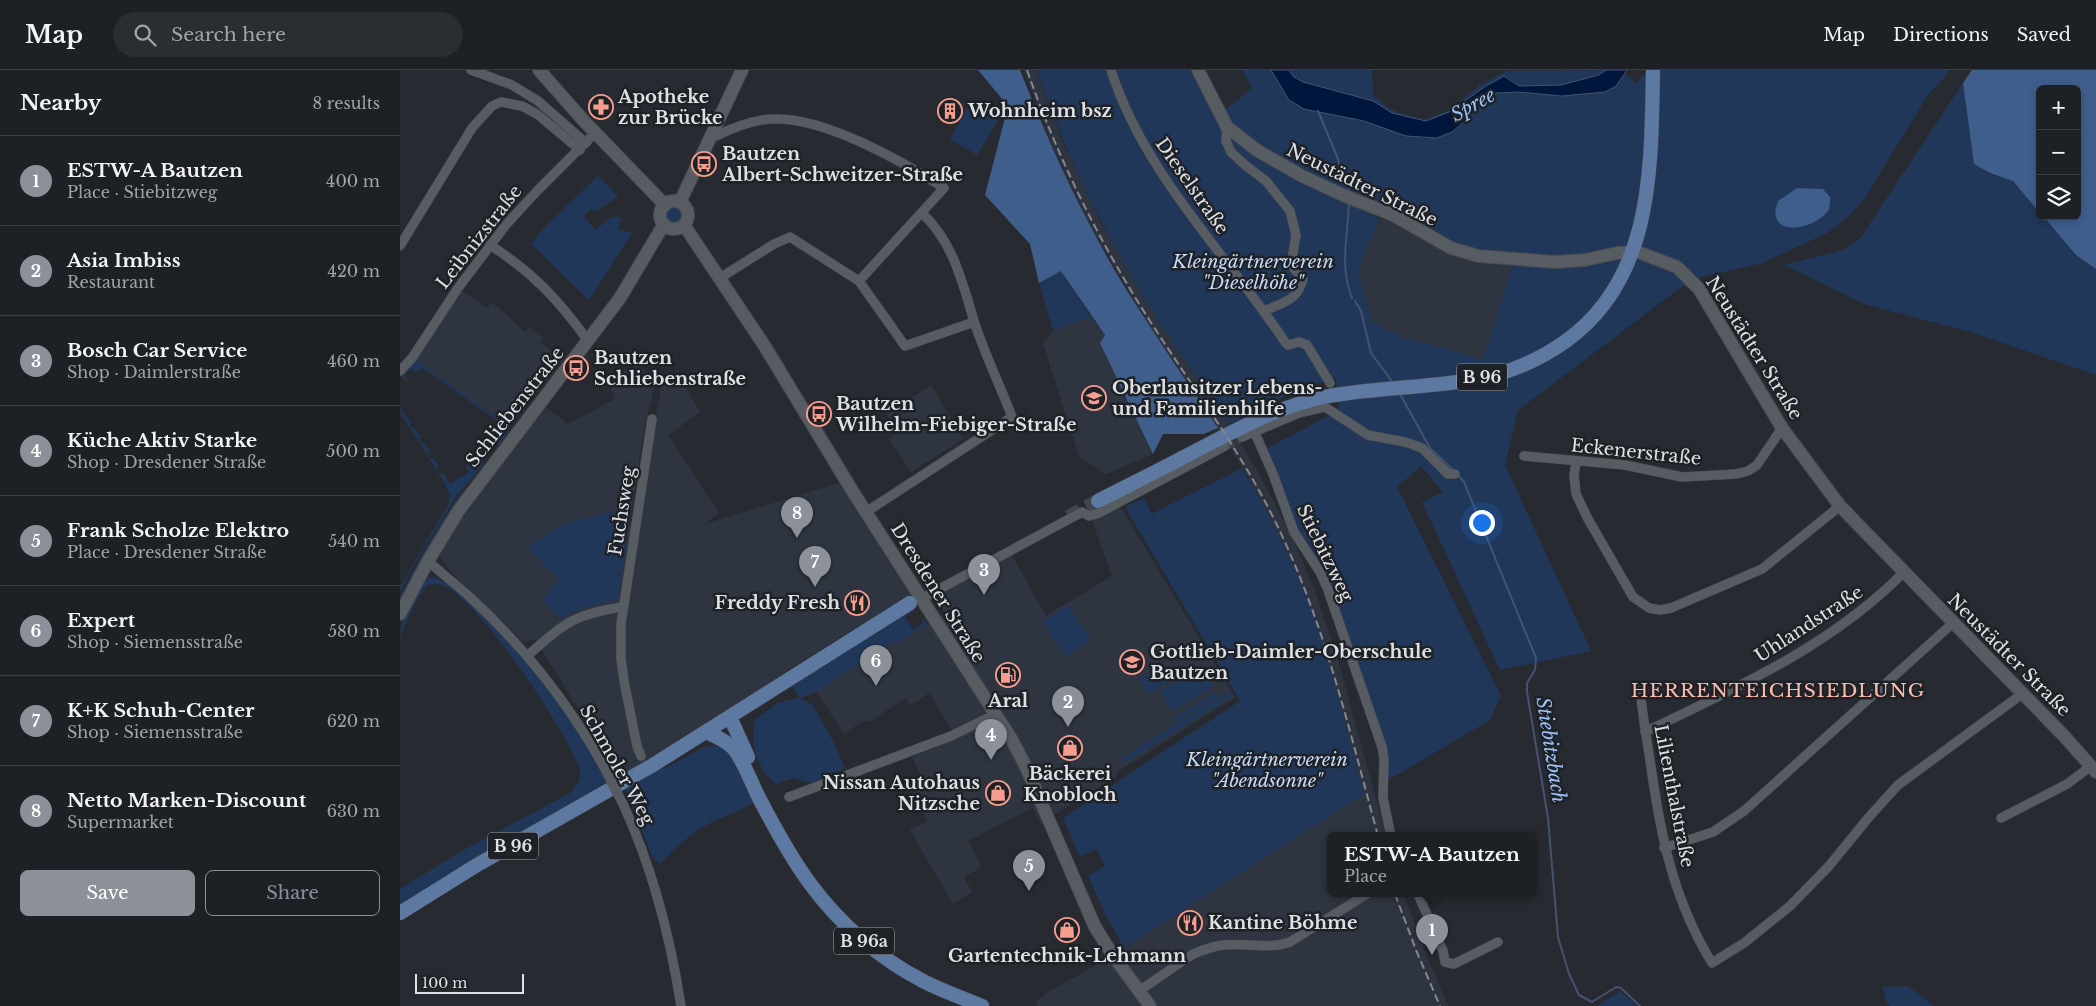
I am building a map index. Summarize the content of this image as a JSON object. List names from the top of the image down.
{
  "streets": {
    "main road": [
      "Neustädter Straße",
      "B 96",
      "Schliebenstraße",
      "Dresdener Straße",
      "B 96a"
    ],
    "street": [
      "Dieselstraße",
      "Leibnizstraße",
      "Eckenerstraße",
      "Fuchsweg",
      "Stiebitzweg",
      "Uhlandstraße",
      "Schmoler Weg",
      "Lilienthalstraße"
    ]
  },
  "crossings": [
    ["Neustädter Straße", "B 96"],
    ["Neustädter Straße", "Eckenerstraße"],
    ["Neustädter Straße", "Uhlandstraße"],
    ["Neustädter Straße", "Lilienthalstraße"],
    ["B 96", "Dresdener Straße"],
    ["B 96", "B 96a"],
    ["Schliebenstraße", "Dresdener Straße"],
    ["Schliebenstraße", "Schmoler Weg"],
    ["Uhlandstraße", "Lilienthalstraße"]
  ],
  "districts": ["HERRENTEICHSIEDLUNG"],
  "water": ["Spree", "Stiebitzbach"],
  "parks": ["Kleingärtnerverein \"Dieselhöhe\"", "Kleingärtnerverein \"Abendsonne\""],
  "places": {
    "pharmacy": ["Apotheke zur Brücke"],
    "building": ["Wohnheim bsz"],
    "bus stop": ["Bautzen Albert-Schweitzer-Straße", "Bautzen Schliebenstraße", "Bautzen Wilhelm-Fiebiger-Straße"],
    "school or university": ["Oberlausitzer Lebens- und Familienhilfe", "Gottlieb-Daimler-Oberschule Bautzen"],
    "restaurant": ["Freddy Fresh", "Kantine Böhme"],
    "fuel station": ["Aral"],
    "shop": ["Bäckerei Knobloch", "Nissan Autohaus Nitzsche", "Gartentechnik-Lehmann"]
  },
  "scale_bar": "100 m",
  "page": {
    "header": "Map",
    "search": "Search here",
    "nav": ["Map", "Directions", "Saved"],
    "heading": ["Nearby", "8 results"],
    "map_buttons": ["+", "−"],
    "list": [
      {
        "mark": "1",
        "name": "ESTW-A Bautzen",
        "note": "Place · Stiebitzweg",
        "value": "400 m"
      },
      {
        "mark": "2",
        "name": "Asia Imbiss",
        "note": "Restaurant",
        "value": "420 m"
      },
      {
        "mark": "3",
        "name": "Bosch Car Service",
        "note": "Shop · Daimlerstraße",
        "value": "460 m"
      },
      {
        "mark": "4",
        "name": "Küche Aktiv Starke",
        "note": "Shop · Dresdener Straße",
        "value": "500 m"
      },
      {
        "mark": "5",
        "name": "Frank Scholze Elektro",
        "note": "Place · Dresdener Straße",
        "value": "540 m"
      },
      {
        "mark": "6",
        "name": "Expert",
        "note": "Shop · Siemensstraße",
        "value": "580 m"
      },
      {
        "mark": "7",
        "name": "K+K Schuh-Center",
        "note": "Shop · Siemensstraße",
        "value": "620 m"
      },
      {
        "mark": "8",
        "name": "Netto Marken-Discount",
        "note": "Supermarket",
        "value": "630 m"
      }
    ],
    "pins": [
      "8",
      "7",
      "3",
      "6",
      "2",
      "4",
      "5",
      "1"
    ],
    "popup": ["ESTW-A Bautzen", "Place"],
    "buttons": ["Save", "Share"],
    "scale": "100 m"
  }
}
